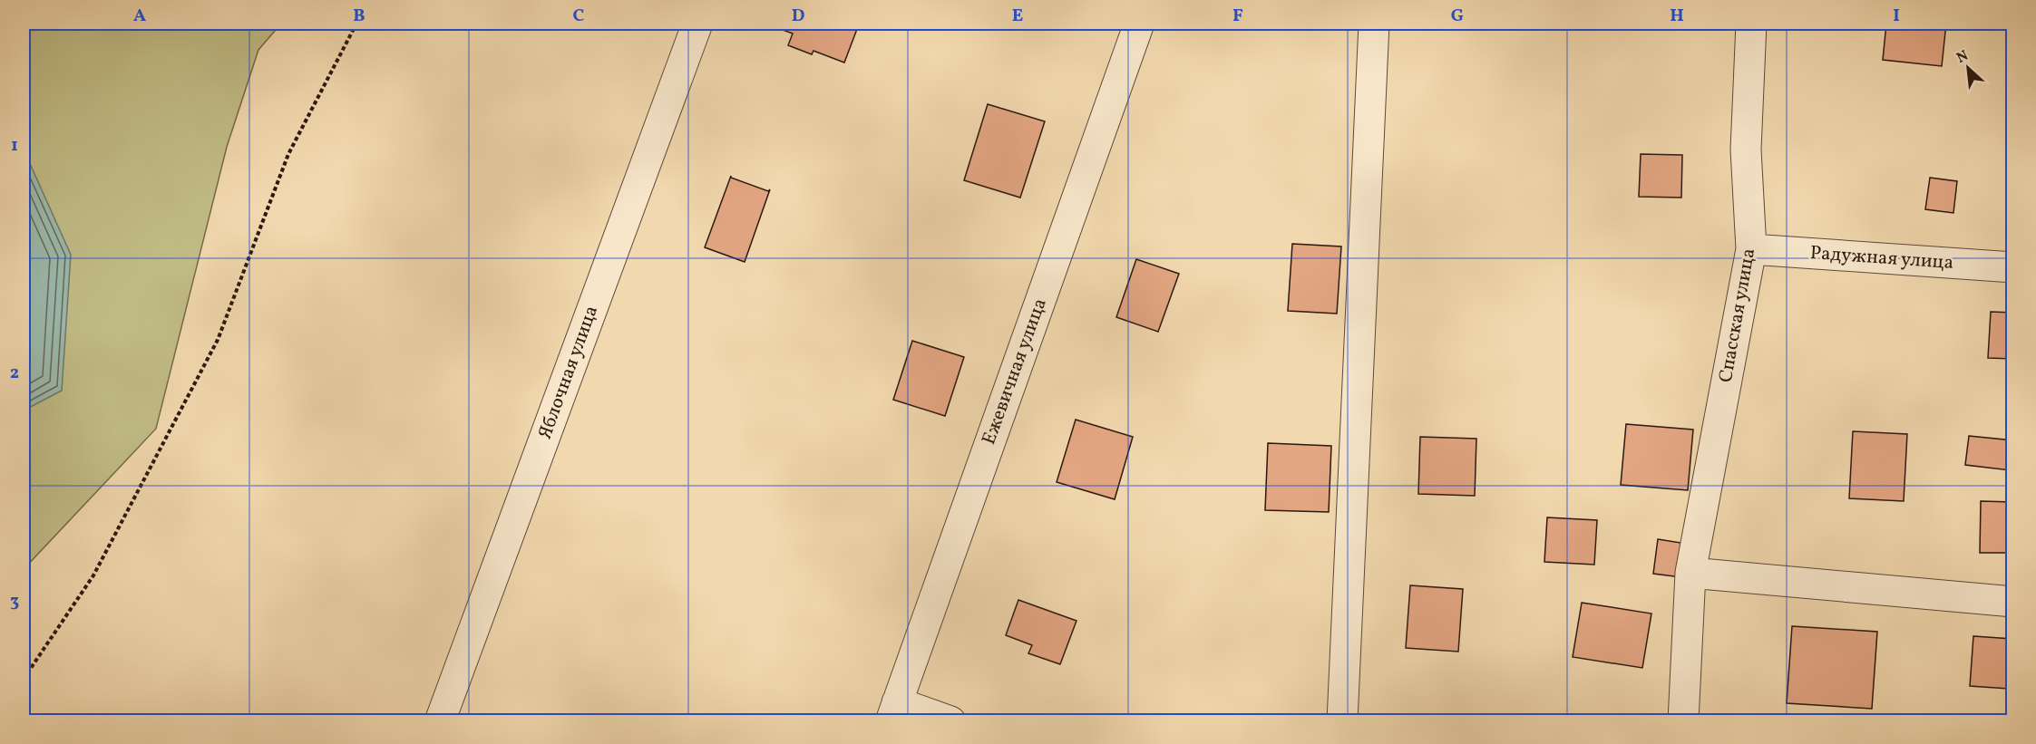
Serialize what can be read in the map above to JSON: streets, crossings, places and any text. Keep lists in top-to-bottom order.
{
  "streets": {
    "street": [
      "Радужная улица",
      "Спасская улица",
      "Ежевичная улица",
      "Яблочная улица"
    ]
  },
  "crossings": [
    ["Радужная улица", "Спасская улица"]
  ],
  "north": "top left",
  "grid": {
    "columns": [
      "A",
      "B",
      "C",
      "D",
      "E",
      "F",
      "G",
      "H",
      "I"
    ],
    "rows": ["1", "2", "3"]
  }
}
